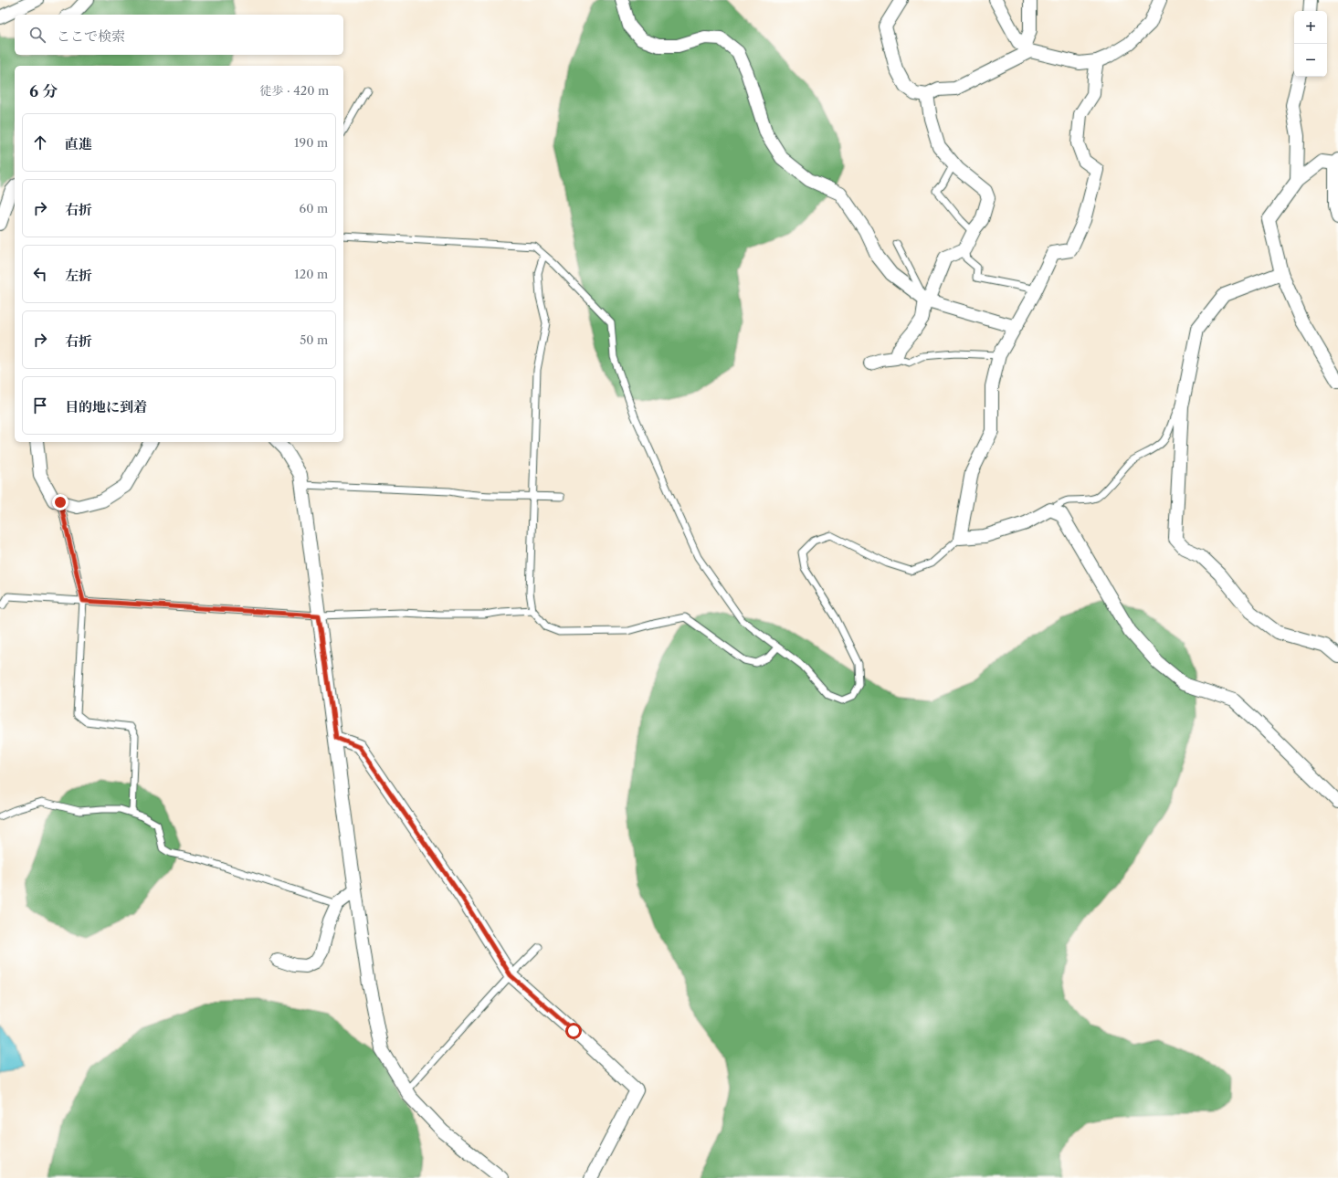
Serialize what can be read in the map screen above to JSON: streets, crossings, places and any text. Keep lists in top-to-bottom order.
{
  "page": {
    "map_buttons": ["+", "−"],
    "search": "ここで検索",
    "heading": ["6 分", "徒歩 · 420 m"],
    "list": [
      ["直進", "190 m"],
      ["右折", "60 m"],
      ["左折", "120 m"],
      ["右折", "50 m"],
      "目的地に到着"
    ]
  }
}
